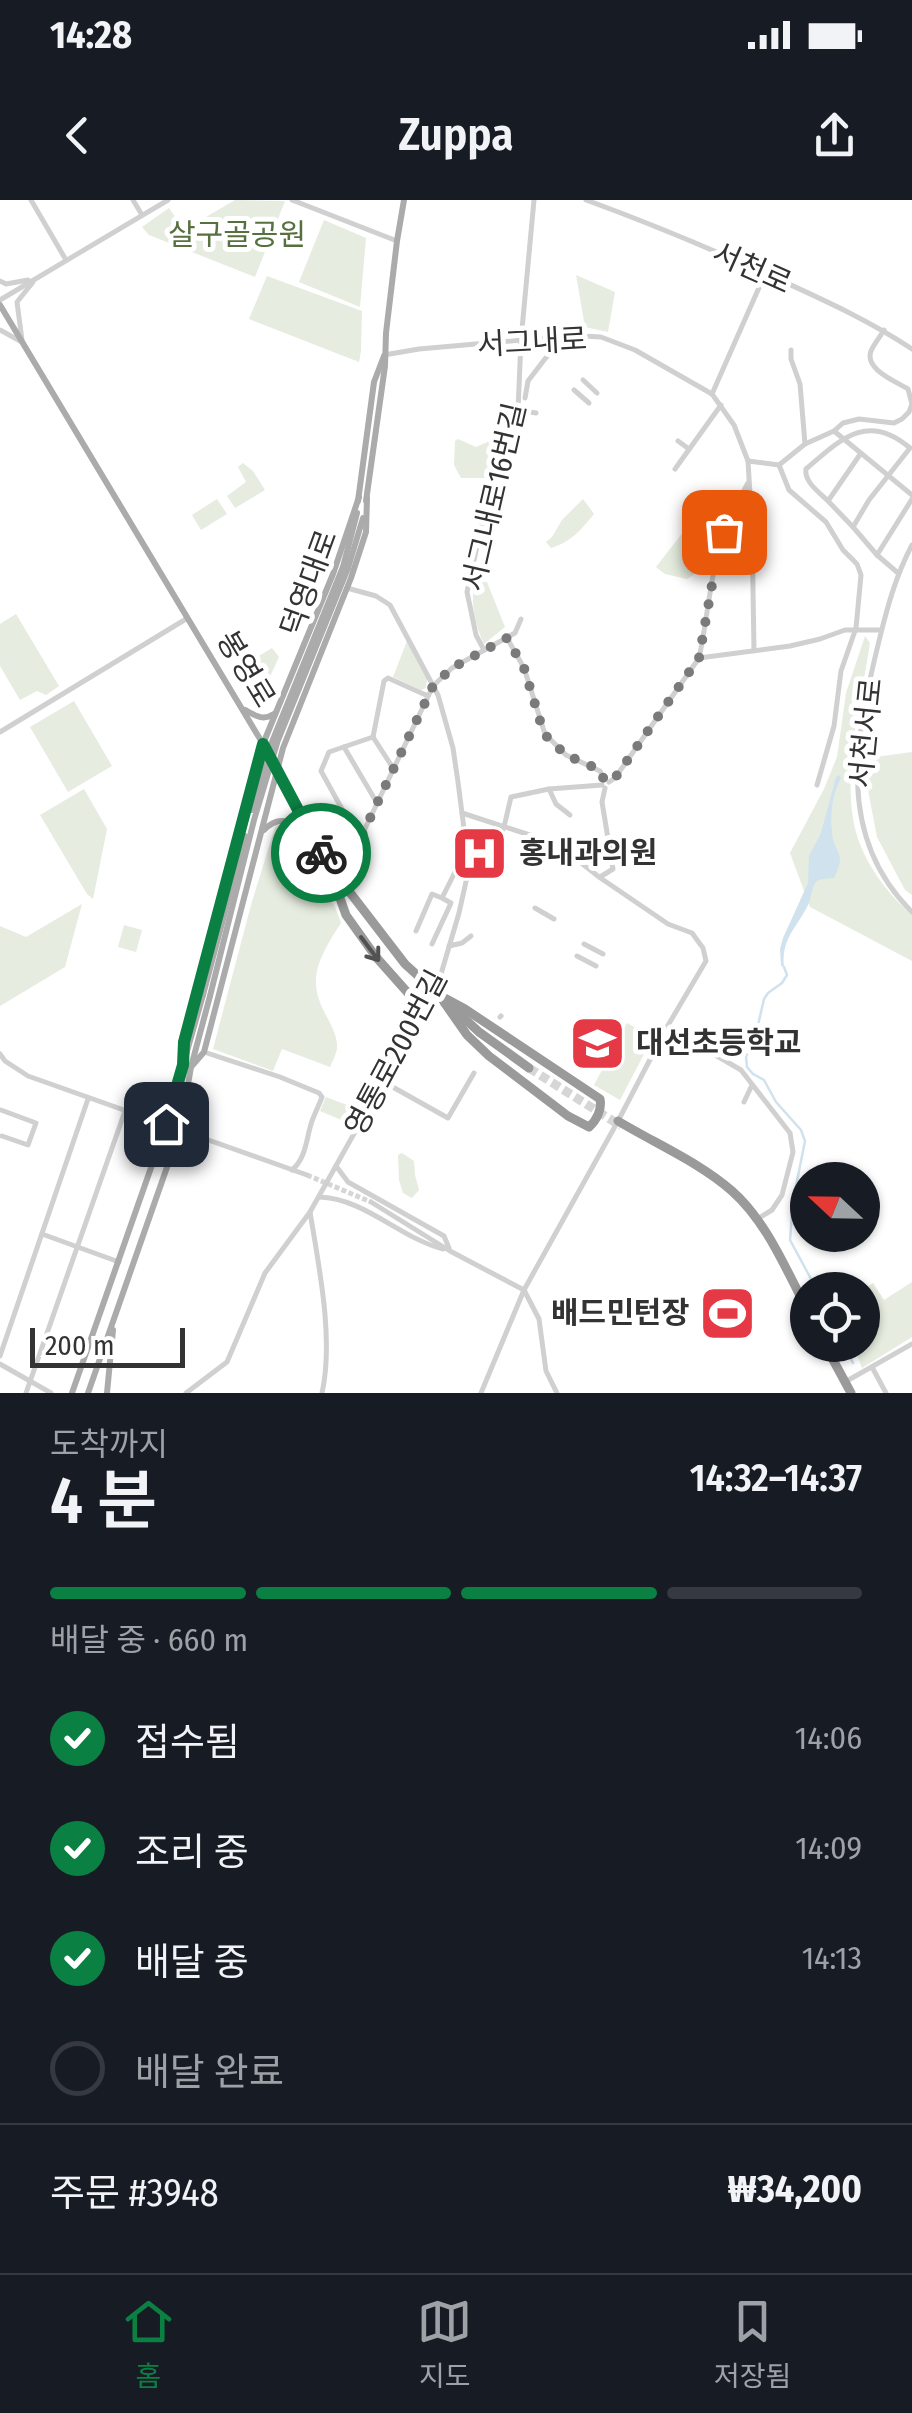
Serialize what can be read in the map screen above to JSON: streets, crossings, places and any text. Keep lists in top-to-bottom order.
{
  "streets": {
    "highway": ["봉영로"],
    "main road": ["덕영대로"],
    "street": [
      "서천로",
      "서그내로",
      "서그내로16번길",
      "서천서로",
      "영통로200번길"
    ]
  },
  "crossings": [
    ["서그내로", "서그내로16번길"],
    ["서그내로", "덕영대로"]
  ],
  "parks": ["살구골공원"],
  "places": {
    "hospital": ["홍내과의원"],
    "school or university": ["대선초등학교"],
    "sports": ["배드민턴장"]
  },
  "scale_bar": "200 m",
  "north": "left",
  "page": {
    "status": "14:28",
    "header": "Zuppa",
    "scale": "200 m",
    "heading": ["4 분", "도착까지", "14:32–14:37"],
    "panel": ["주문 #3948", "₩34,200"],
    "bar": "배달 중 · 660 m",
    "list": [
      ["접수됨", "14:06"],
      ["조리 중", "14:09"],
      ["배달 중", "14:13"],
      "배달 완료"
    ],
    "tabs": ["홈", "지도", "저장됨"]
  }
}
